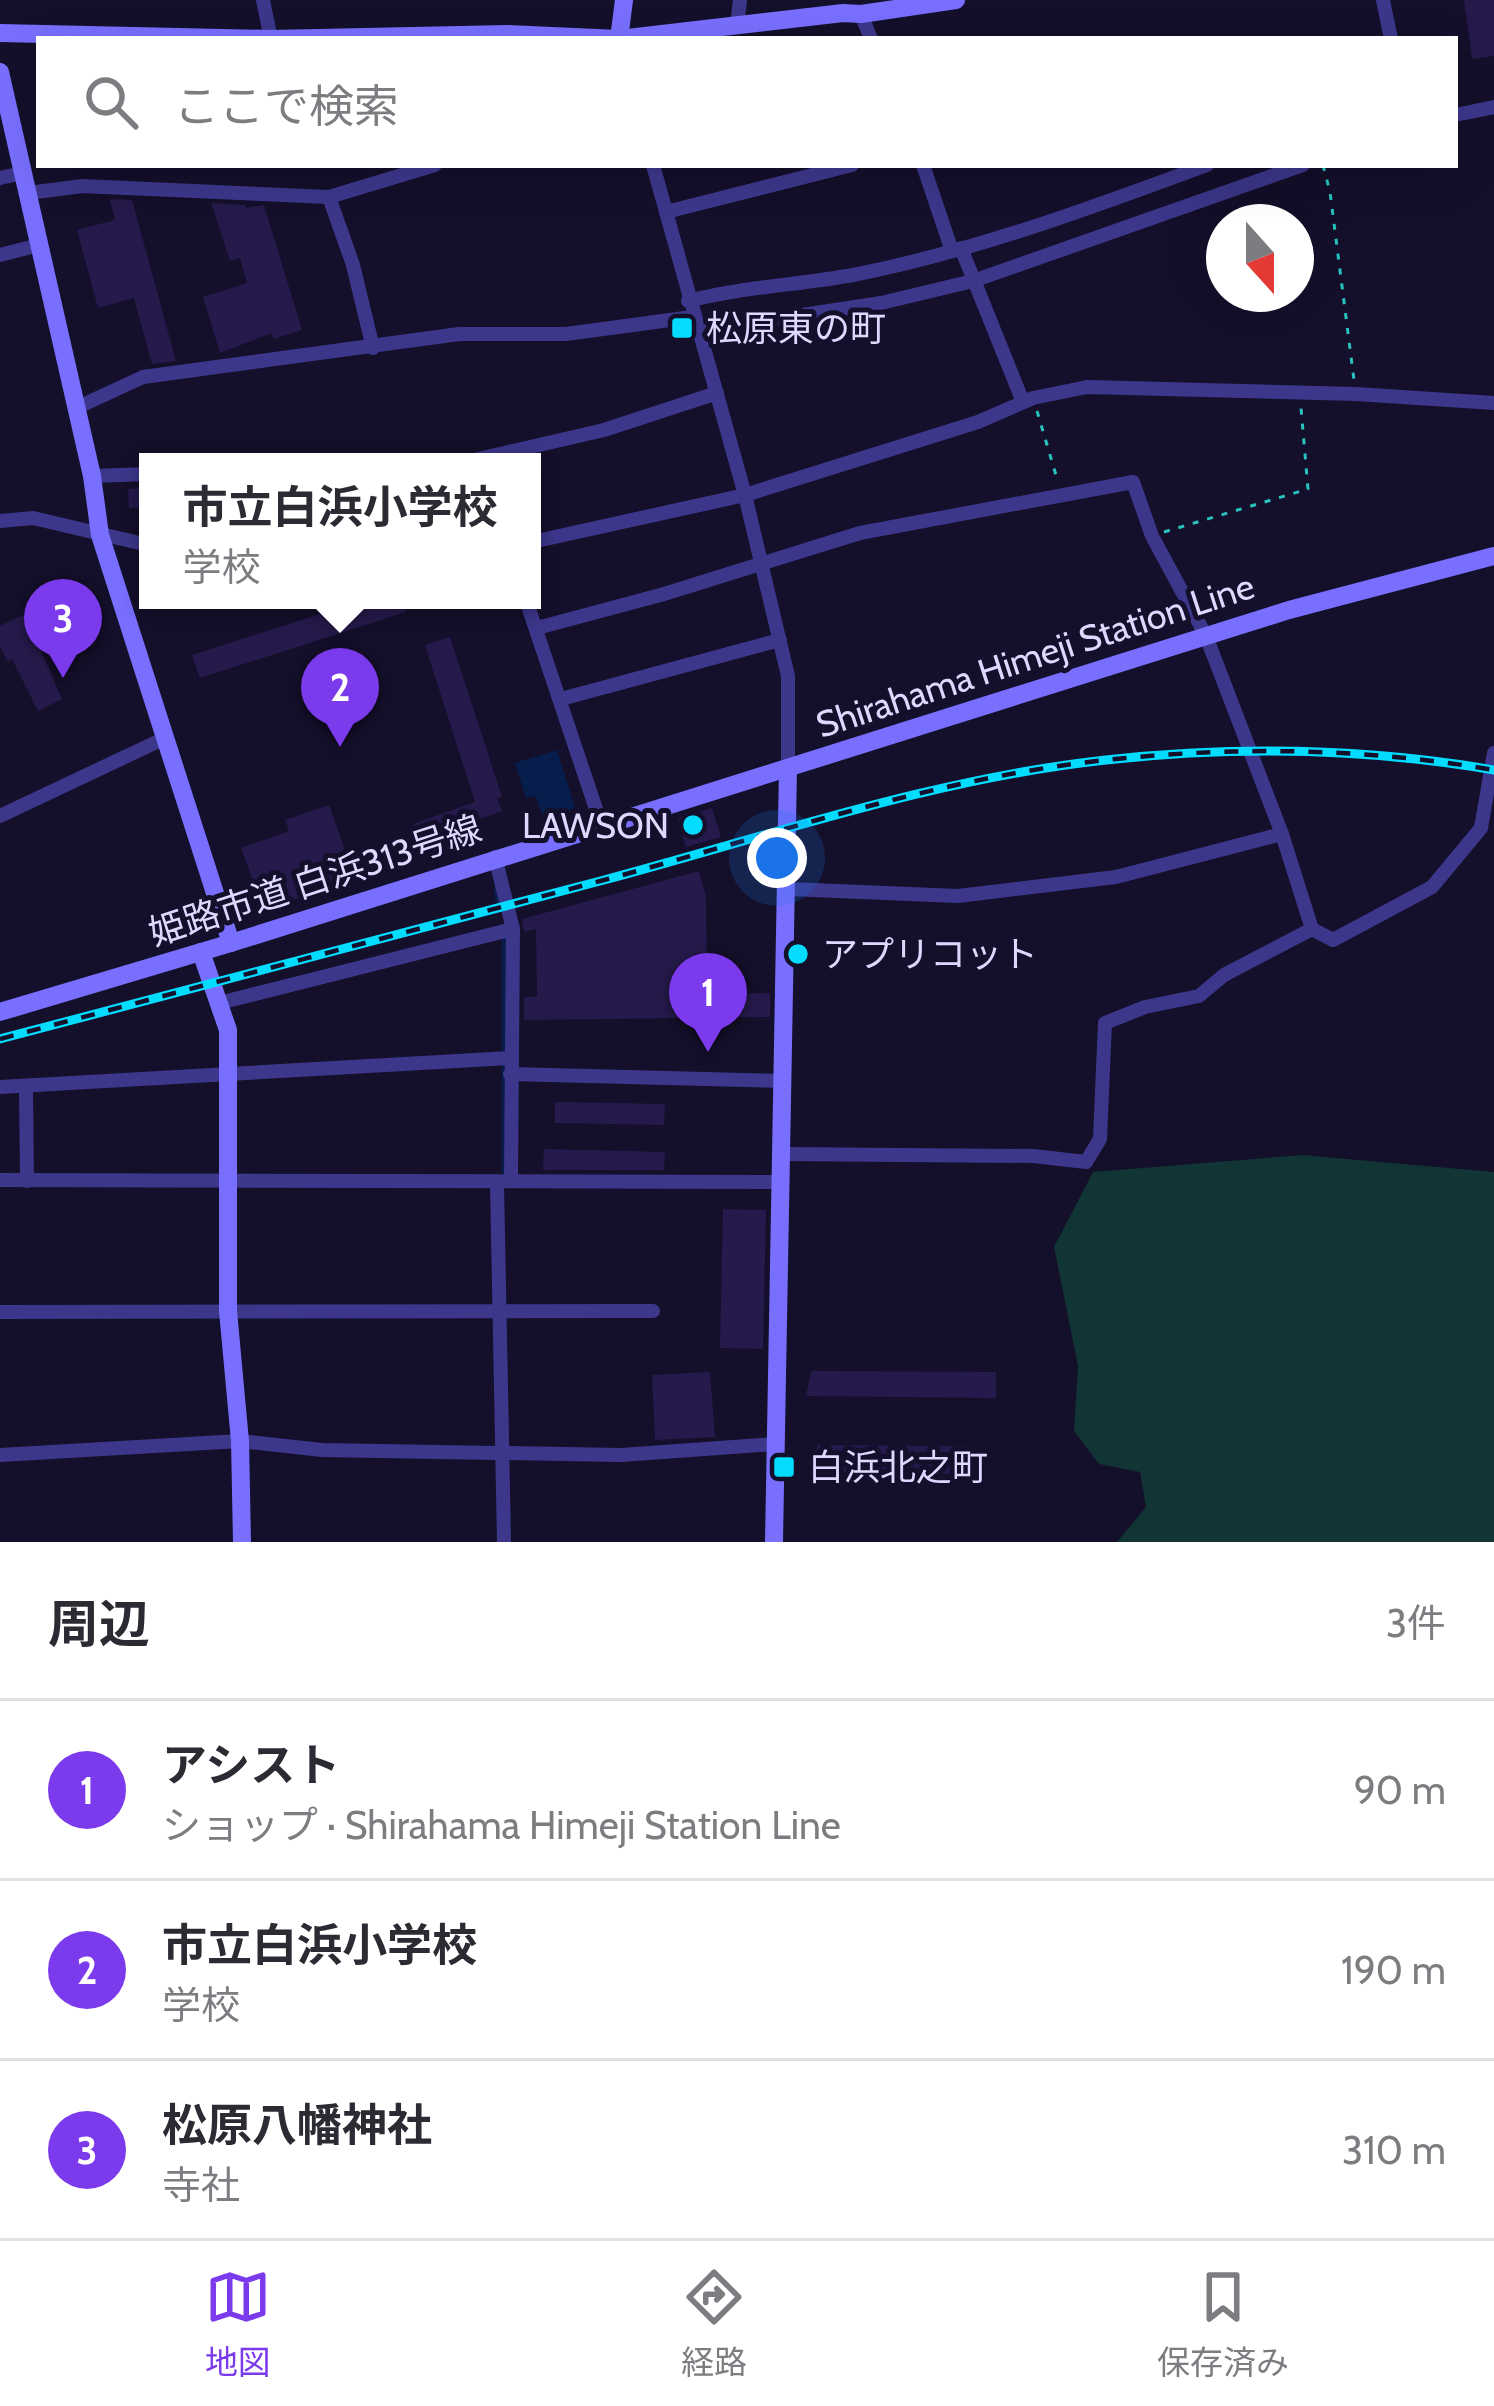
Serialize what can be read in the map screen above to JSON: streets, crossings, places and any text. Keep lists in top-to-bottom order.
{
  "streets": {
    "street": ["Shirahama Himeji Station Line", "姫路市道 白浜313号線"]
  },
  "crossings": [
    ["Shirahama Himeji Station Line", "姫路市道 白浜313号線"]
  ],
  "places": {
    "transit": ["松原東の町", "白浜北之町"],
    "other": ["LAWSON", "アプリコット"]
  },
  "north": "bottom",
  "page": {
    "search": "ここで検索",
    "popup": ["市立白浜小学校", "学校"],
    "pins": ["3", "2", "1"],
    "heading": ["周辺", "3件"],
    "list": [
      {
        "mark": "1",
        "name": "アシスト",
        "note": "ショップ · Shirahama Himeji Station Line",
        "value": "90 m"
      },
      {
        "mark": "2",
        "name": "市立白浜小学校",
        "note": "学校",
        "value": "190 m"
      },
      {
        "mark": "3",
        "name": "松原八幡神社",
        "note": "寺社",
        "value": "310 m"
      }
    ],
    "nav": ["地図", "経路", "保存済み"]
  }
}
